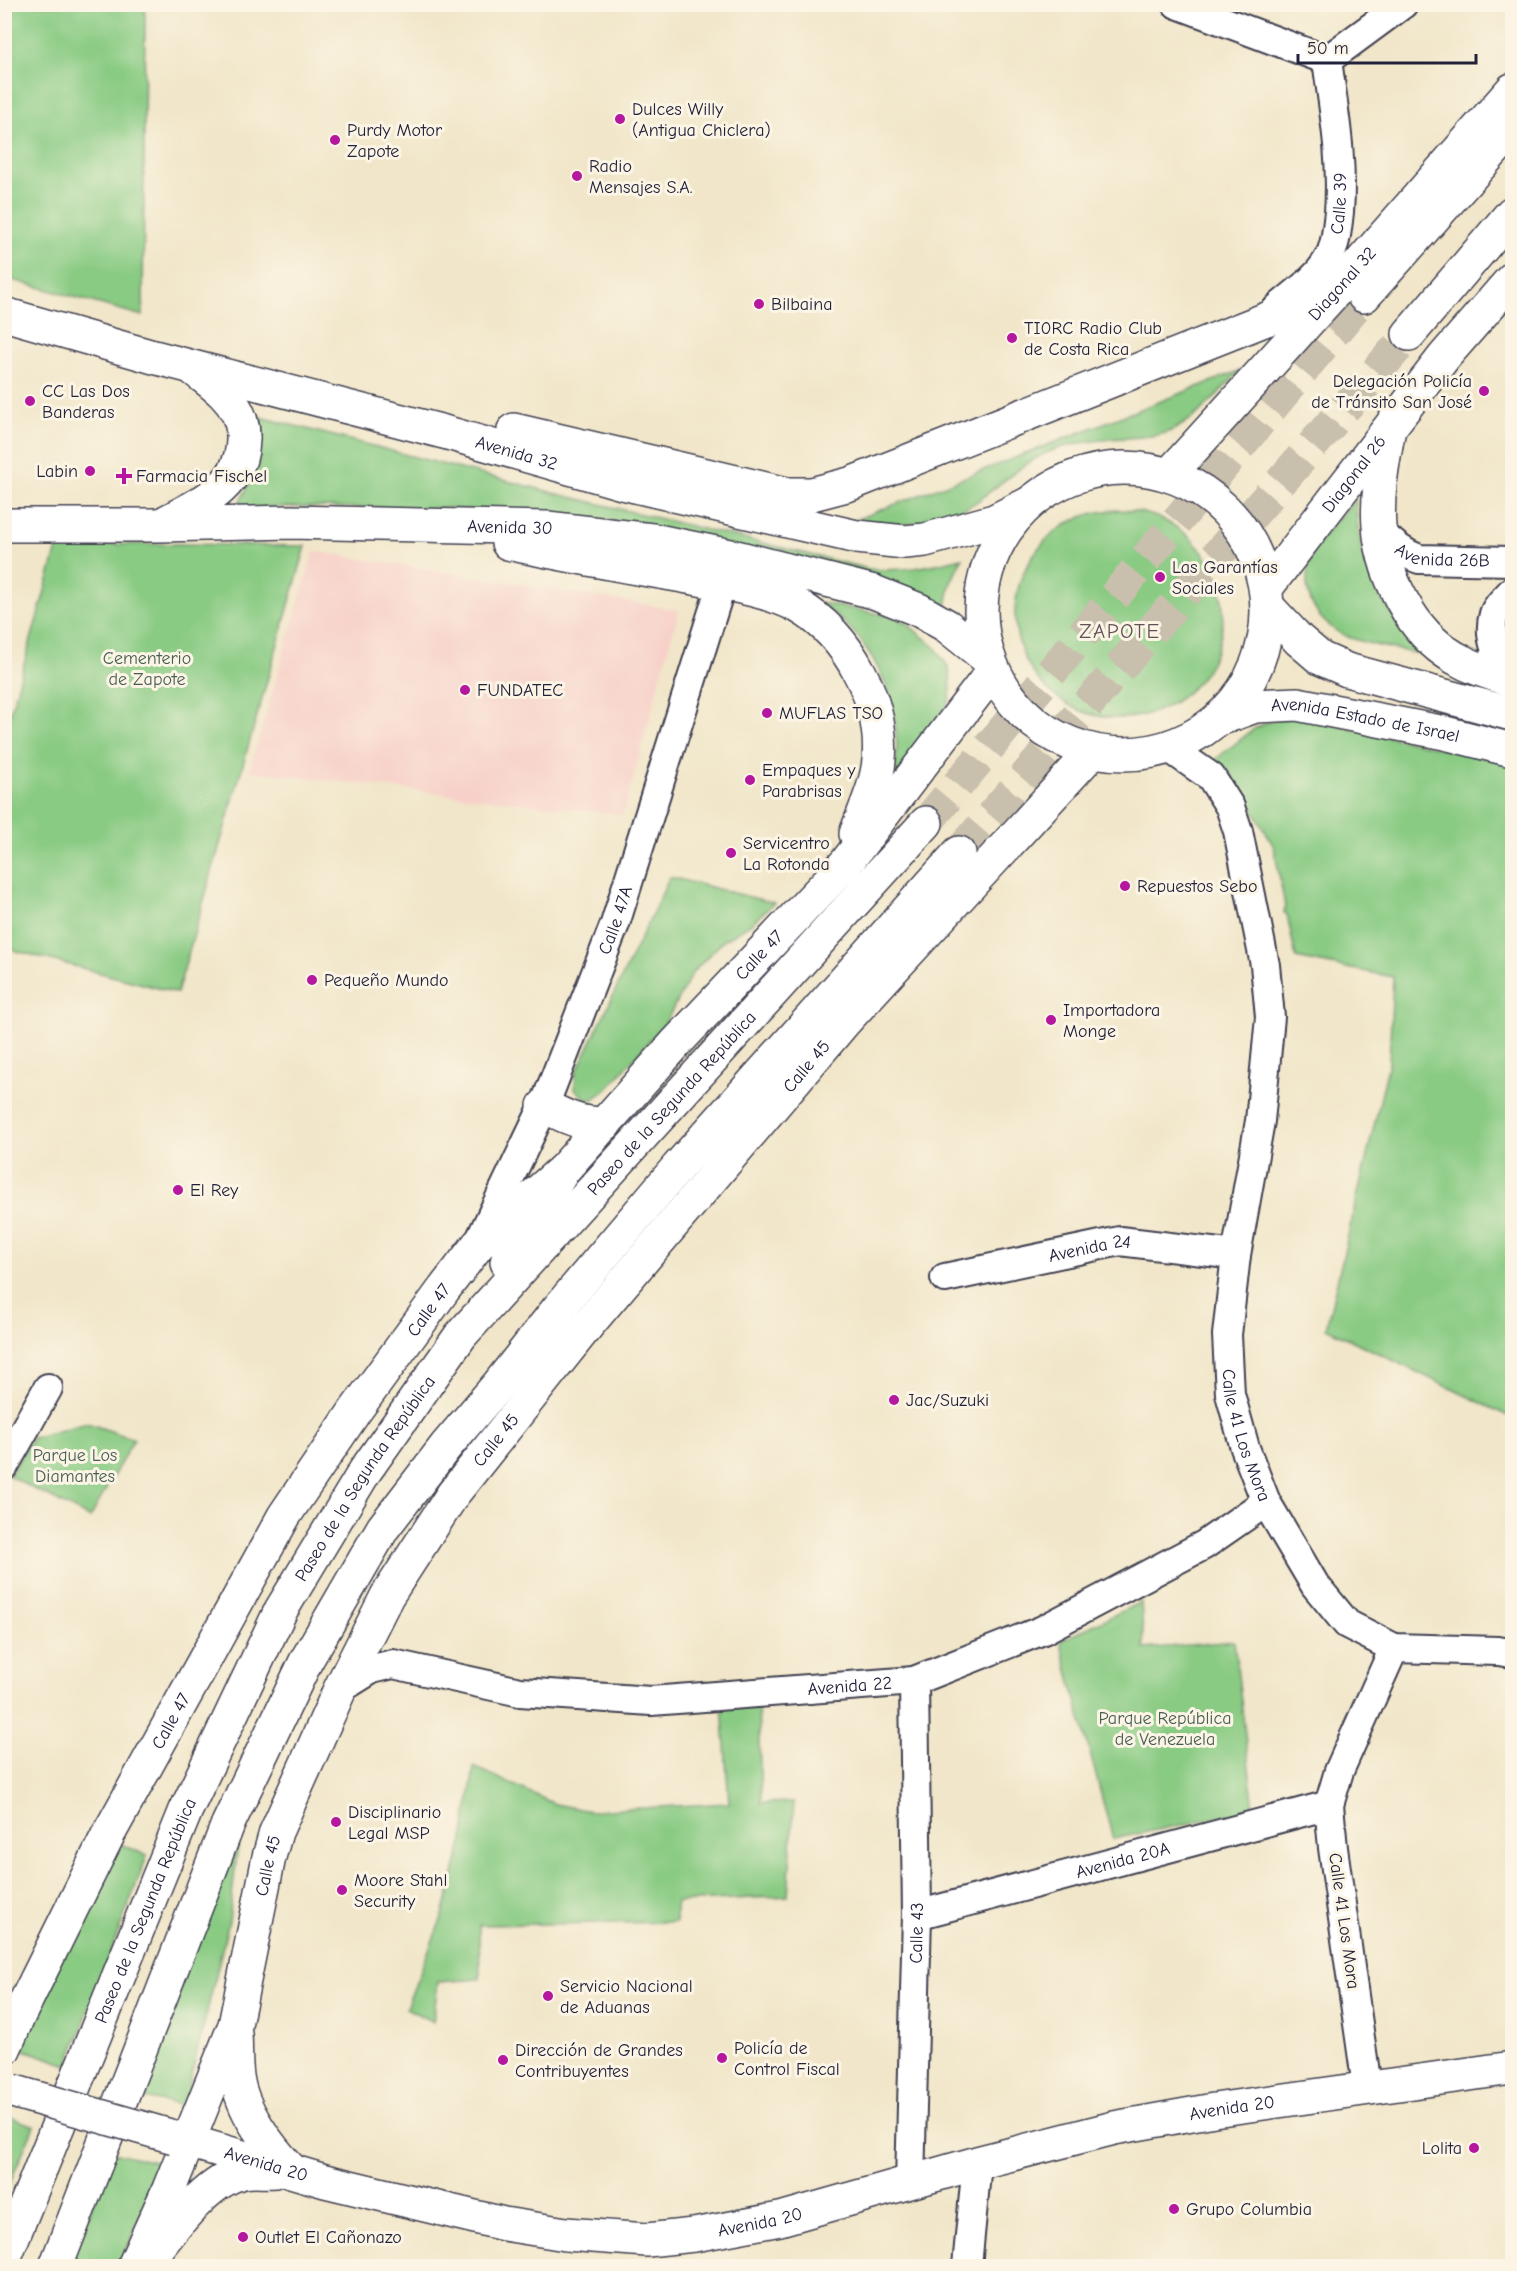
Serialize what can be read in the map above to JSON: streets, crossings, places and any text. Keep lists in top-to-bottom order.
{
  "streets": {
    "main road": [
      "Diagonal 32",
      "Avenida 32",
      "Diagonal 26",
      "Avenida 30",
      "Avenida Estado de Israel",
      "Calle 47",
      "Calle 45",
      "Paseo de la Segunda República",
      "Avenida 20"
    ],
    "street": [
      "Calle 39",
      "Avenida 26B",
      "Calle 47A",
      "Avenida 24",
      "Calle 41 Los Mora",
      "Avenida 22",
      "Avenida 20A",
      "Calle 43"
    ]
  },
  "crossings": [
    ["Diagonal 26", "Avenida Estado de Israel"],
    ["Avenida 30", "Calle 47"],
    ["Calle 47A", "Calle 47"],
    ["Calle 45", "Avenida 20"],
    ["Avenida 24", "Calle 41 Los Mora"],
    ["Calle 41 Los Mora", "Avenida 22"],
    ["Calle 41 Los Mora", "Avenida 20A"],
    ["Calle 41 Los Mora", "Avenida 20"],
    ["Avenida 22", "Calle 43"],
    ["Avenida 20A", "Calle 43"],
    ["Calle 43", "Avenida 20"]
  ],
  "districts": ["ZAPOTE"],
  "parks": ["Cementerio de Zapote", "Parque Los Diamantes", "Parque República de Venezuela"],
  "places": {
    "other": [
      "Dulces Willy (Antigua Chiclera)",
      "Purdy Motor Zapote",
      "Radio Mensajes S.A.",
      "Bilbaina",
      "TI0RC Radio Club de Costa Rica",
      "Delegación Policía de Tránsito San José",
      "CC Las Dos Banderas",
      "Labin",
      "Las Garantías Sociales",
      "FUNDATEC",
      "MUFLAS TSO",
      "Empaques y Parabrisas",
      "Servicentro La Rotonda",
      "Repuestos Sebo",
      "Pequeño Mundo",
      "Importadora Monge",
      "El Rey",
      "Jac/Suzuki",
      "Disciplinario Legal MSP",
      "Moore Stahl Security",
      "Servicio Nacional de Aduanas",
      "Policía de Control Fiscal",
      "Dirección de Grandes Contribuyentes",
      "Lolita",
      "Grupo Columbia",
      "Outlet El Cañonazo"
    ],
    "health": ["Farmacia Fischel"]
  },
  "scale_bar": "50 m"
}
